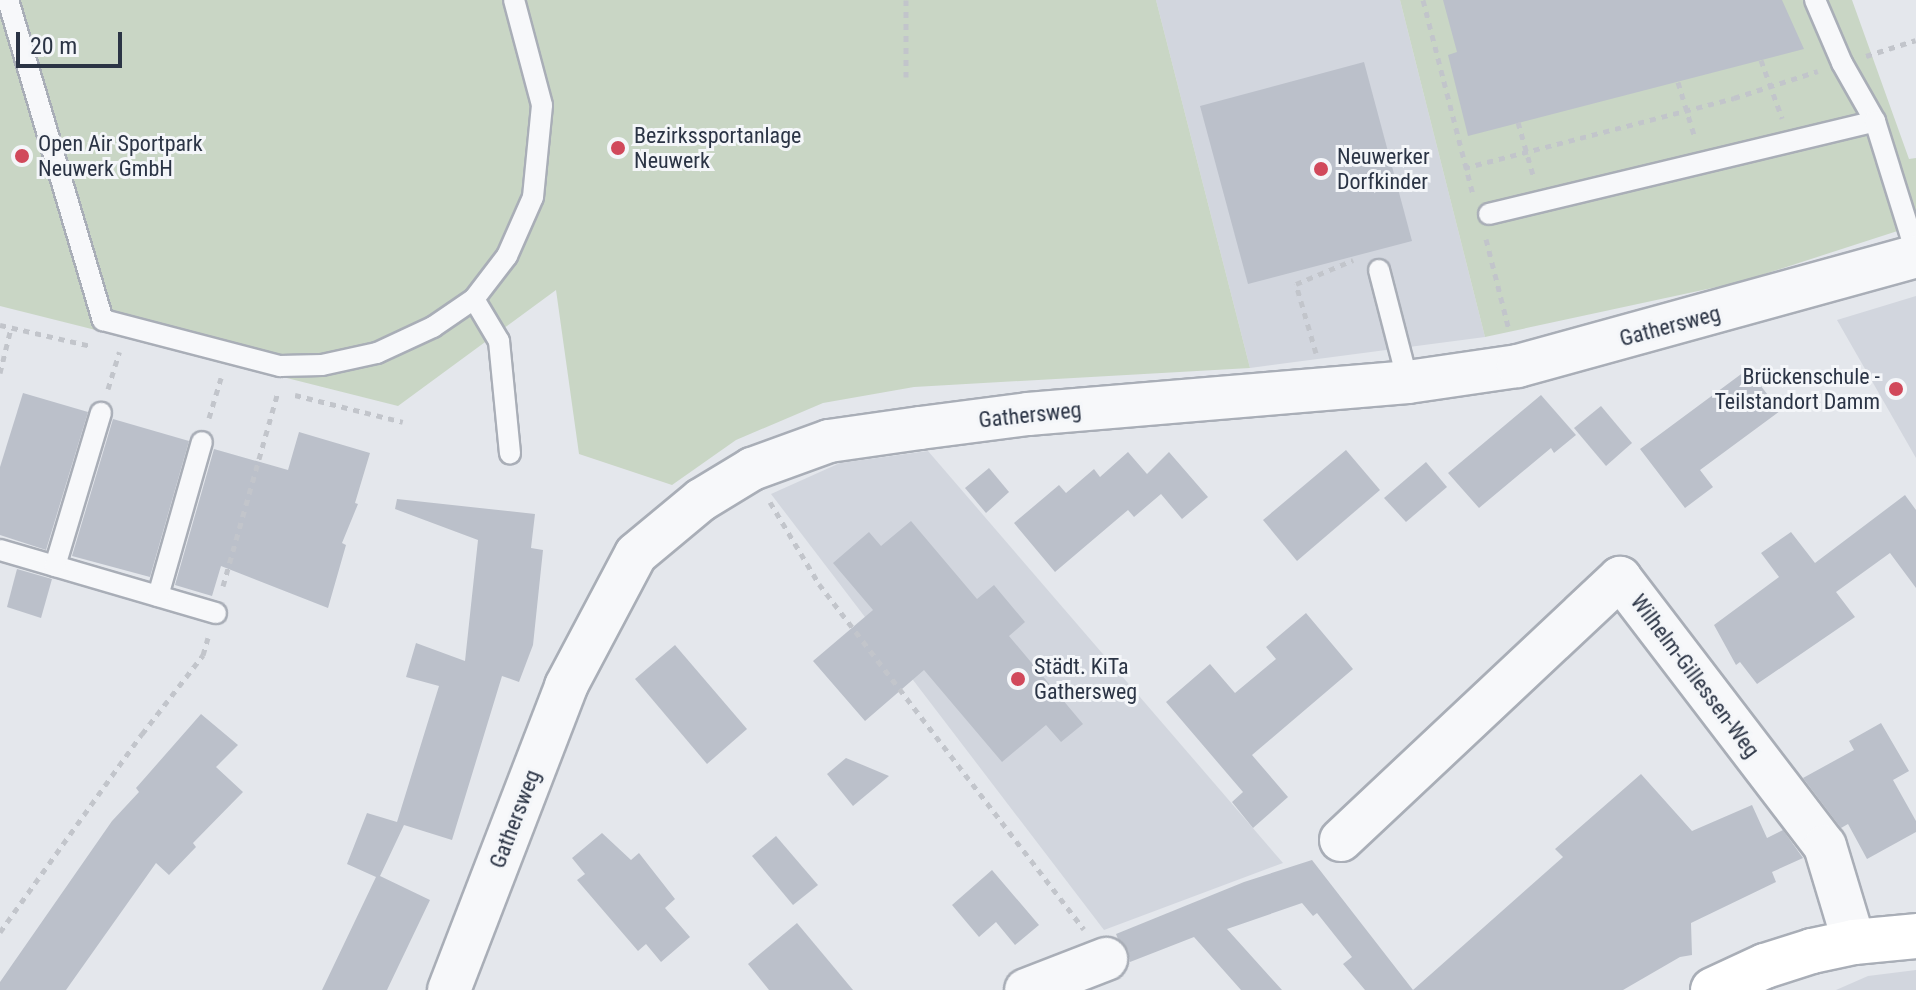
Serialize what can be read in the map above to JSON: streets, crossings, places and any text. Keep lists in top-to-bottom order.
{
  "streets": {
    "street": ["Gathersweg", "Wilhelm-Gillessen-Weg"]
  },
  "places": [
    "Bezirkssportanlage Neuwerk",
    "Open Air Sportpark Neuwerk GmbH",
    "Neuwerker Dorfkinder",
    "Brückenschule - Teilstandort Damm",
    "Städt. KiTa Gathersweg"
  ],
  "scale_bar": "20 m"
}
